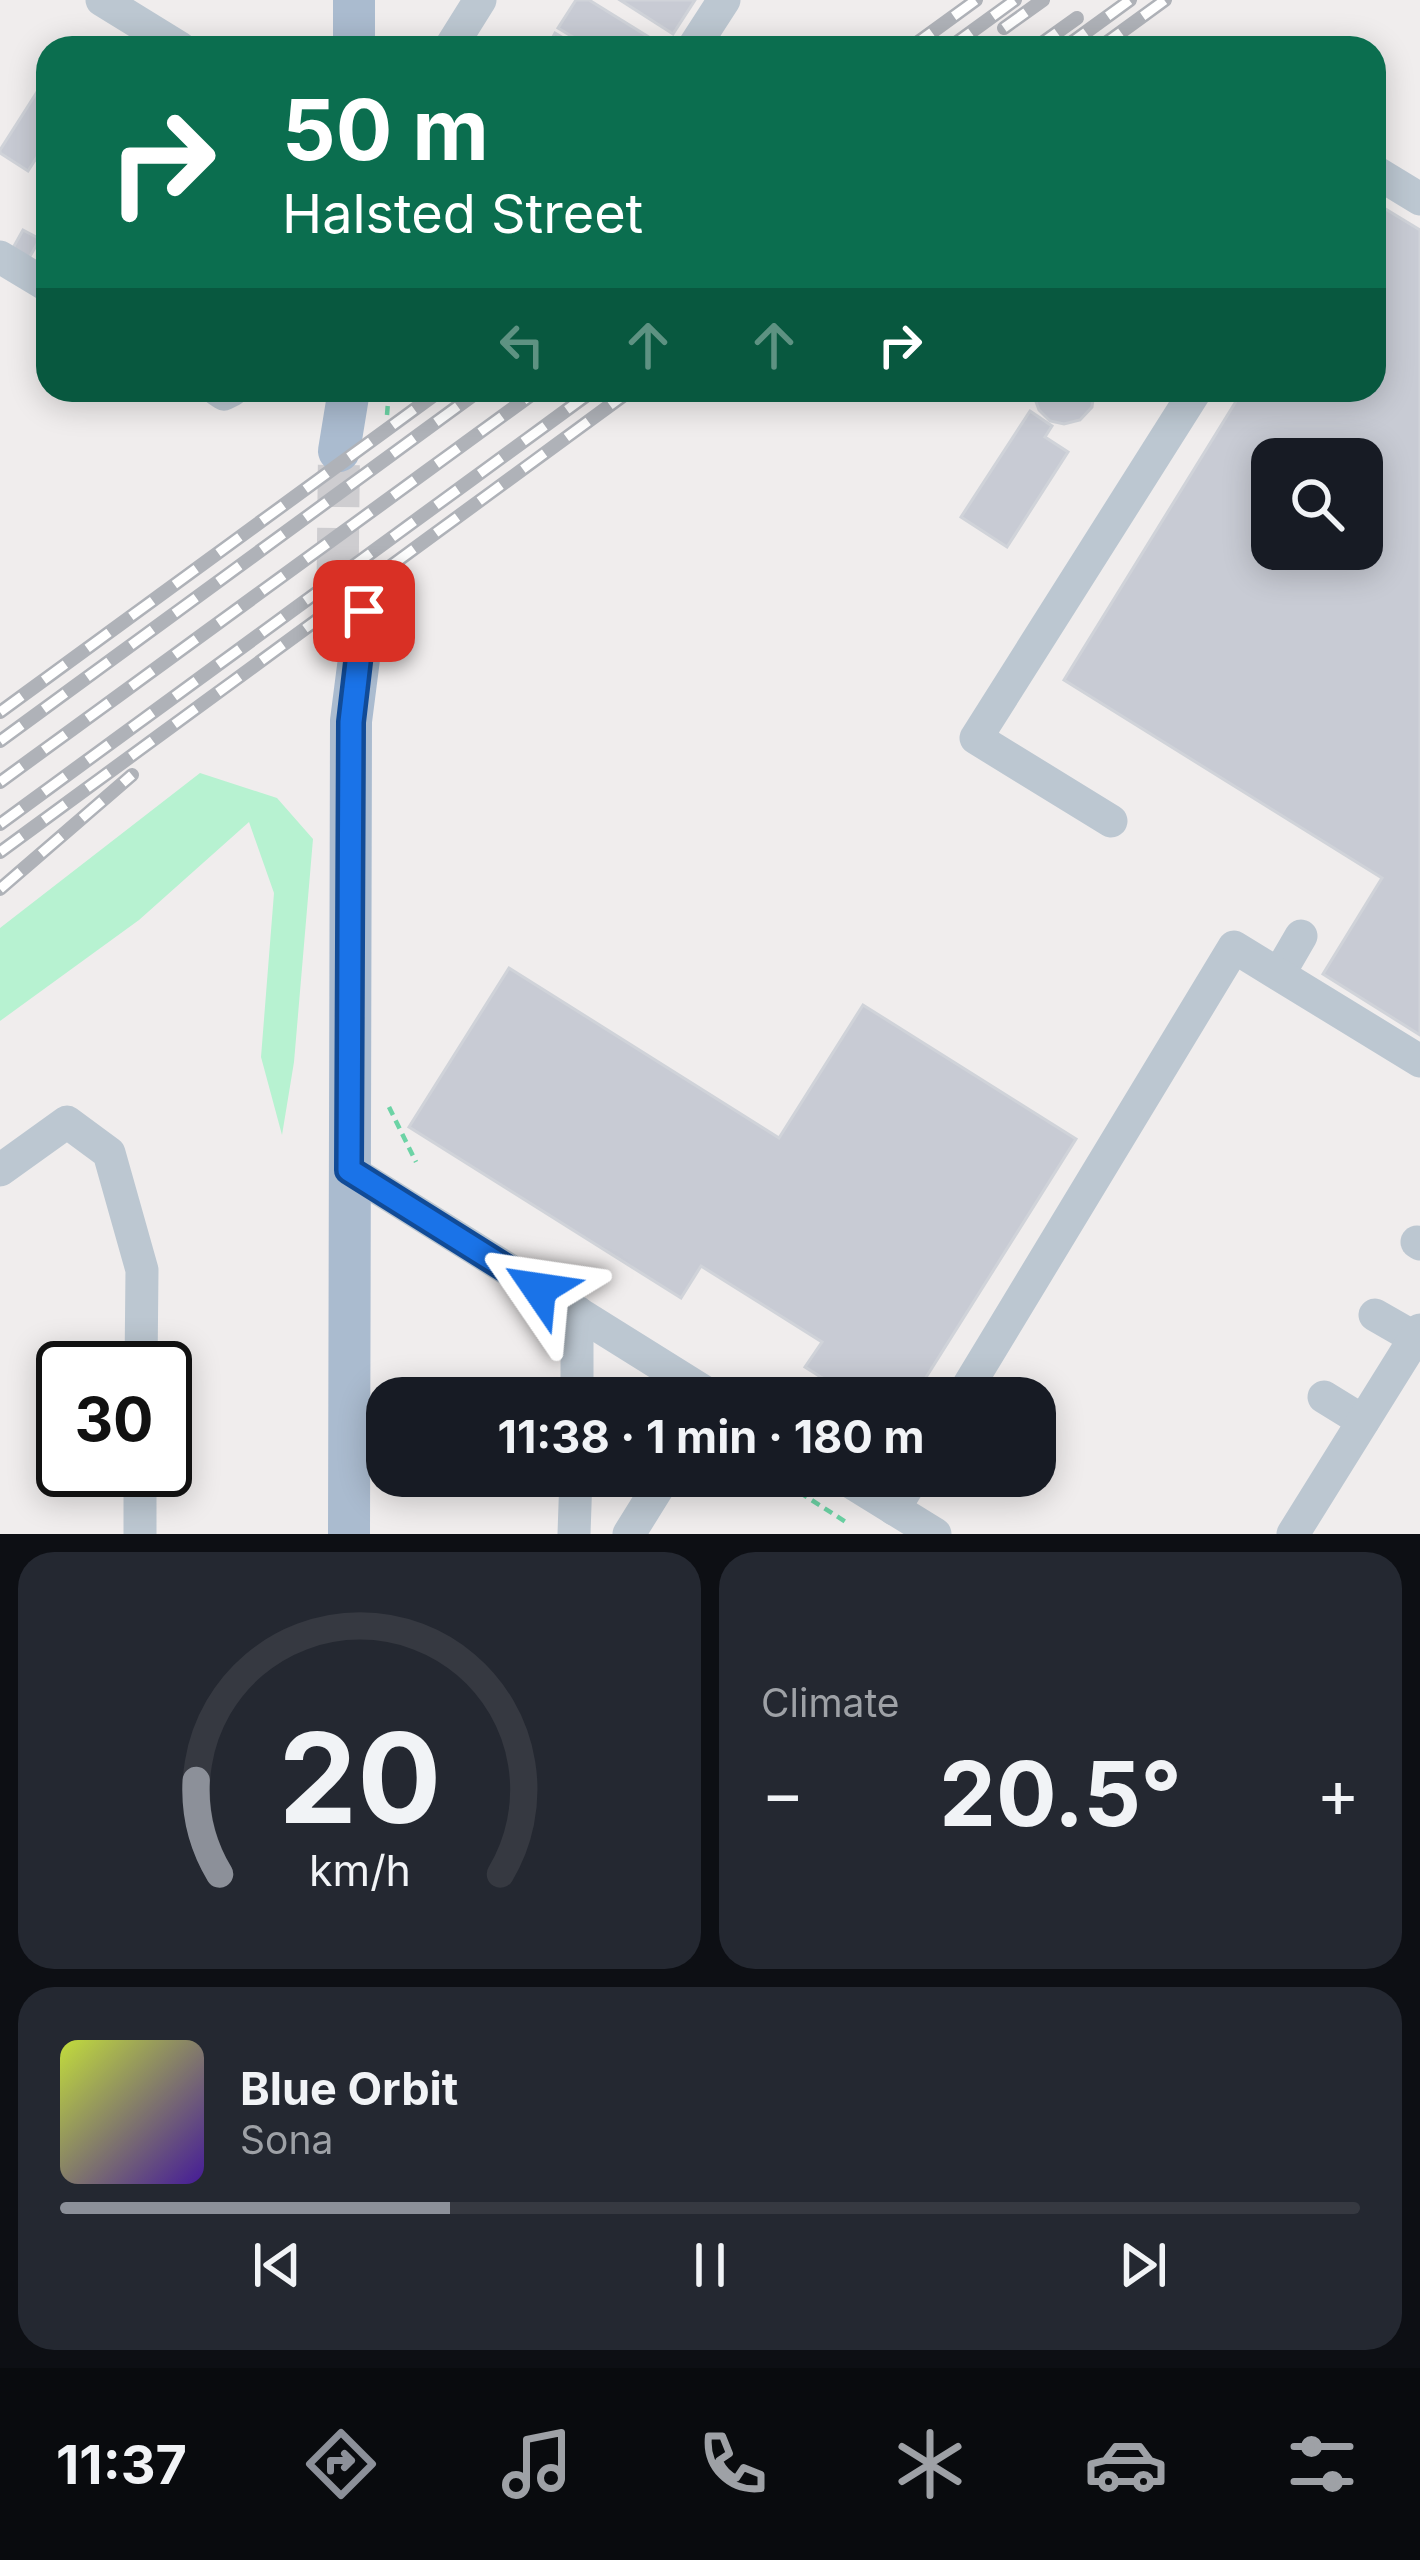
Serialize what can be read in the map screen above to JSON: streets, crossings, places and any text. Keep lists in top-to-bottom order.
{
  "page": {
    "turn": ["50 m", "Halsted Street"],
    "limit": "30",
    "trip": "11:38 · 1 min · 180 m",
    "tile": "Climate",
    "heat": ["−", "20.5°", "+"],
    "song": ["Blue Orbit", "Sona"],
    "tabs": "11:37",
    "gauge": ["20", "km/h"]
  }
}
